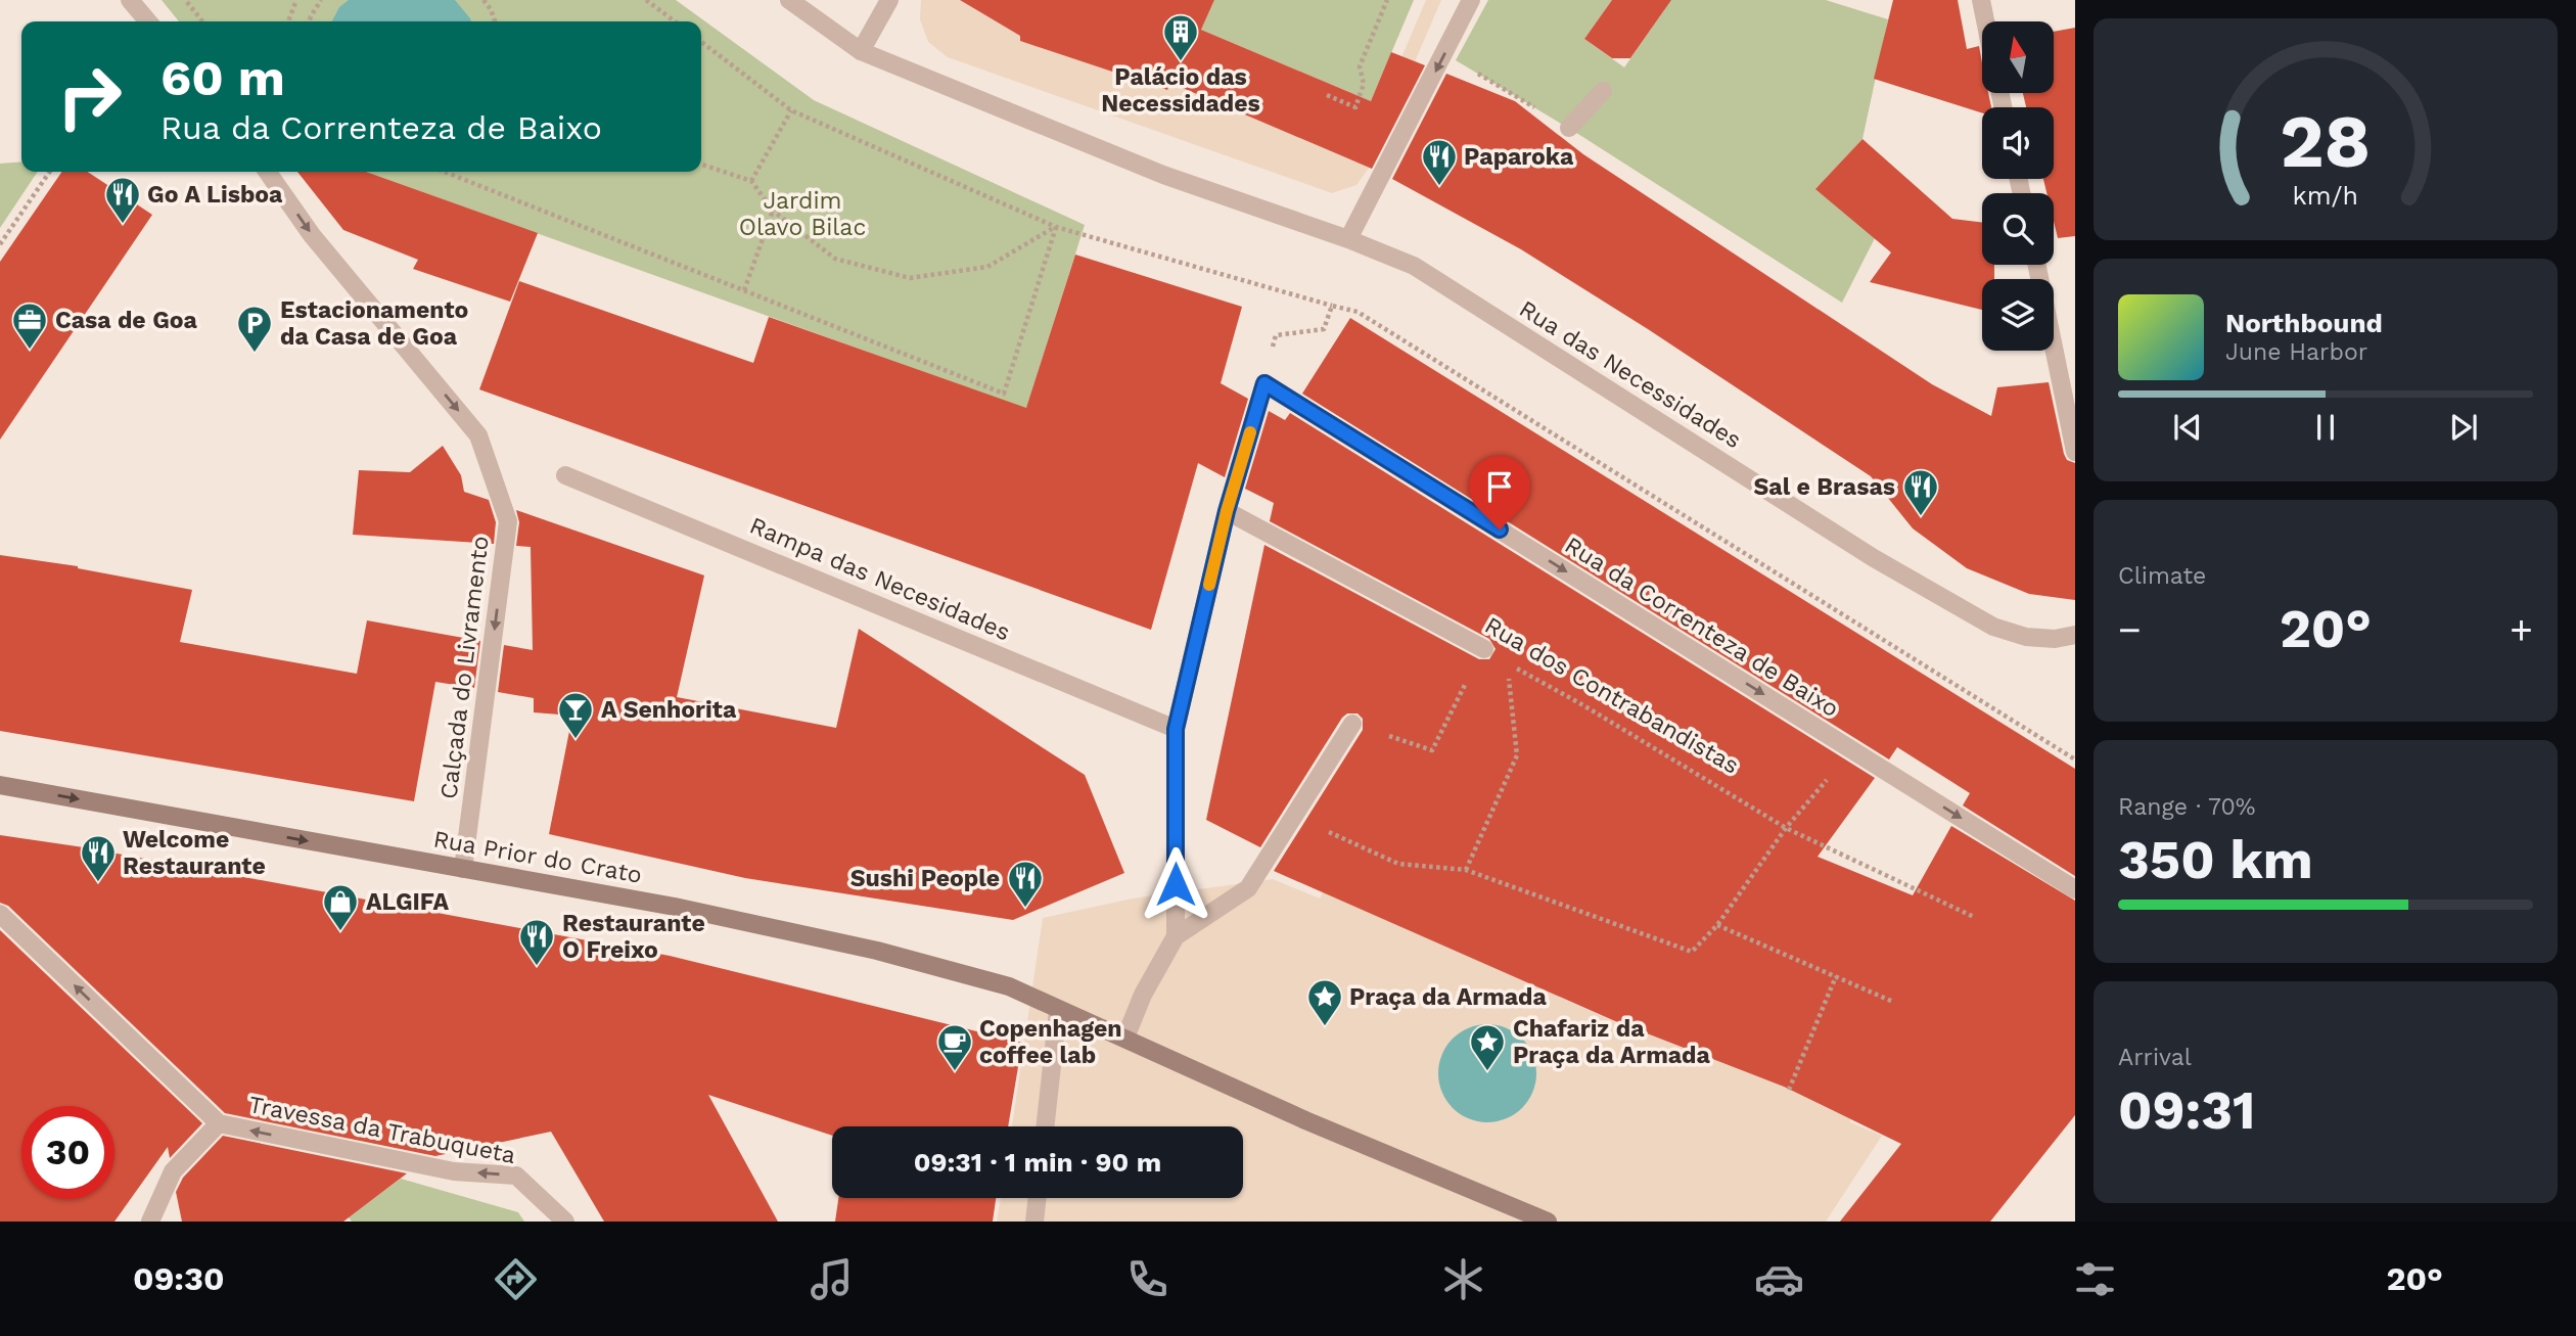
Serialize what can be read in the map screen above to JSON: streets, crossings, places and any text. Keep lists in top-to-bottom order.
{
  "streets": {
    "street": [
      "Rua das Necessidades",
      "Rampa das Necesidades",
      "Rua da Correnteza de Baixo",
      "Calçada do Livramento",
      "Rua dos Contrabandistas",
      "Rua Prior do Crato",
      "Travessa da Trabuqueta"
    ]
  },
  "crossings": [
    ["Rua da Correnteza de Baixo", "Rua dos Contrabandistas"],
    ["Calçada do Livramento", "Rua Prior do Crato"]
  ],
  "one_way": [
    "Rua da Correnteza de Baixo",
    "Calçada do Livramento",
    "Rua Prior do Crato",
    "Travessa da Trabuqueta"
  ],
  "parks": ["Jardim Olavo Bilac"],
  "places": {
    "building": ["Palácio das Necessidades"],
    "restaurant": [
      "Paparoka",
      "Go A Lisboa",
      "Sal e Brasas",
      "Welcome Restaurante",
      "Sushi People",
      "Restaurante O Freixo"
    ],
    "office": ["Casa de Goa"],
    "parking": ["Estacionamento da Casa de Goa"],
    "bar": ["A Senhorita"],
    "shop": ["ALGIFA"],
    "place": ["Praça da Armada", "Chafariz da Praça da Armada"],
    "cafe": ["Copenhagen coffee lab"]
  },
  "north": "top",
  "page": {
    "turn": ["60 m", "Rua da Correnteza de Baixo"],
    "song": ["Northbound", "June Harbor"],
    "tile": [
      "Climate",
      ["Range · 70%", "350 km"],
      ["Arrival", "09:31"]
    ],
    "heat": ["−", "20°", "+"],
    "limit": "30",
    "trip": "09:31 · 1 min · 90 m",
    "tabs": ["09:30", "20°"],
    "gauge": ["28", "km/h"]
  }
}
